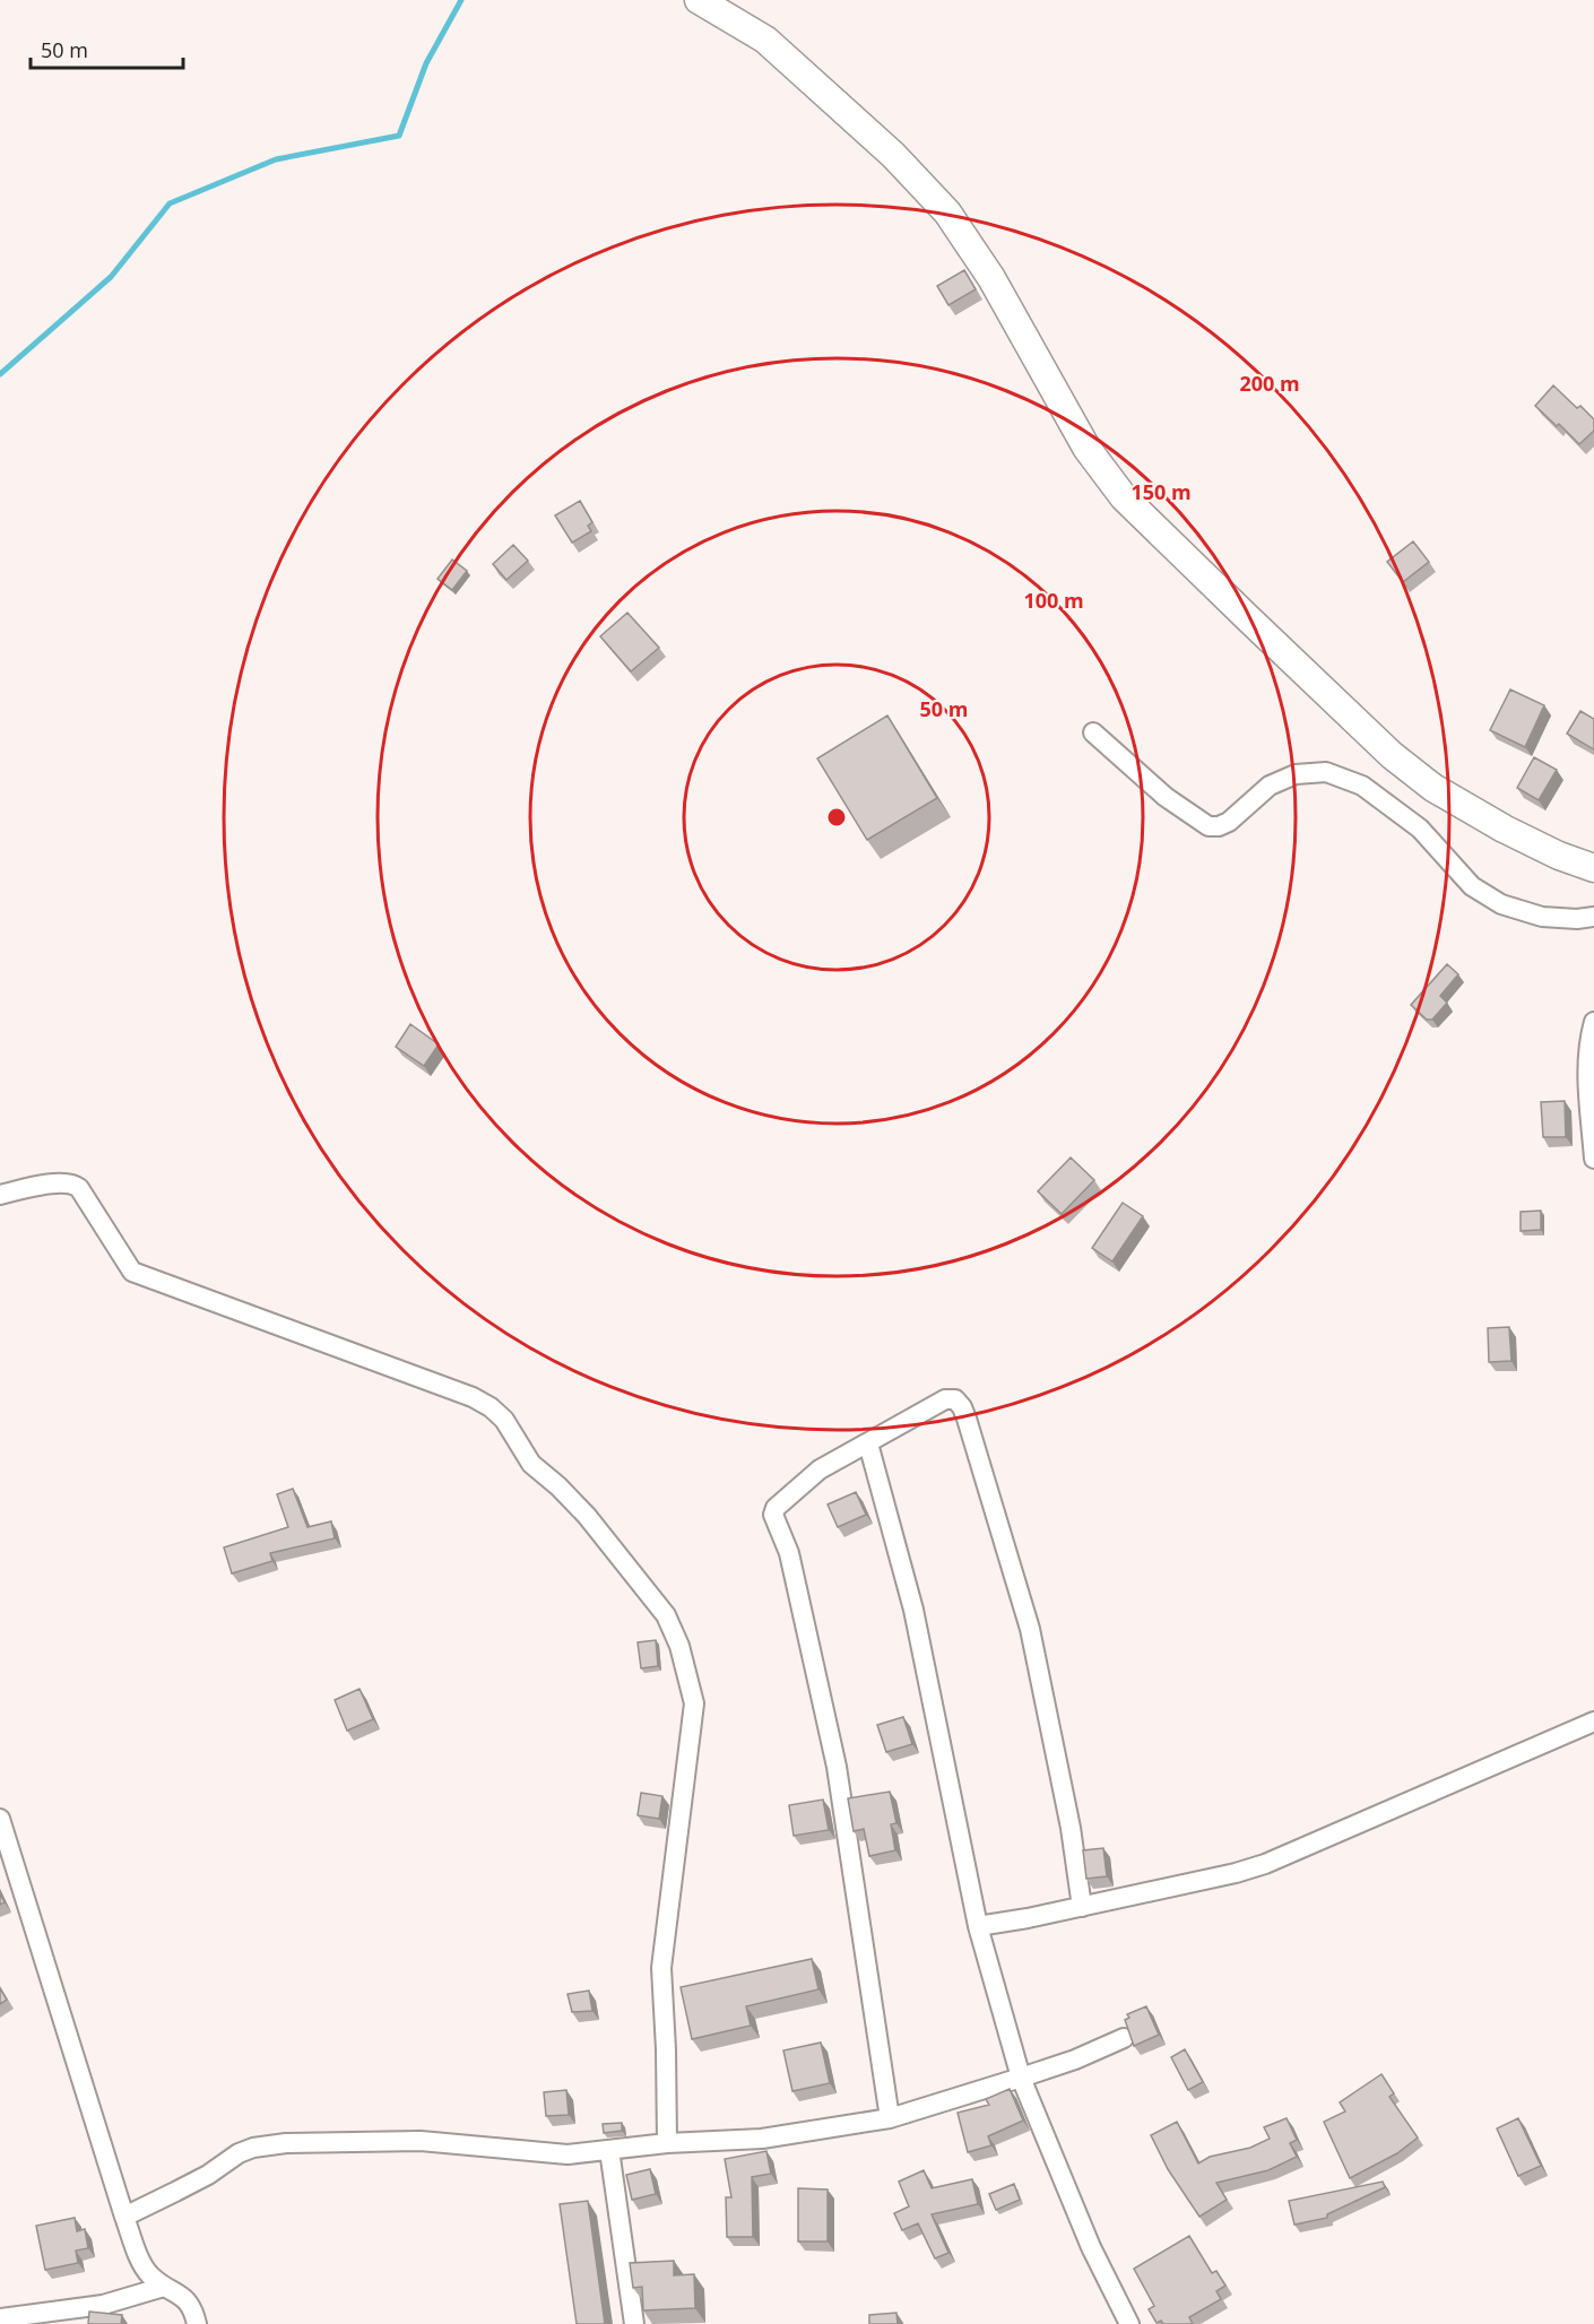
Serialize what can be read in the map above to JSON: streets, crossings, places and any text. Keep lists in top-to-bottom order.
{
  "scale_bar": "50 m",
  "rings": [
    "200 m",
    "150 m",
    "100 m",
    "50 m"
  ]
}
